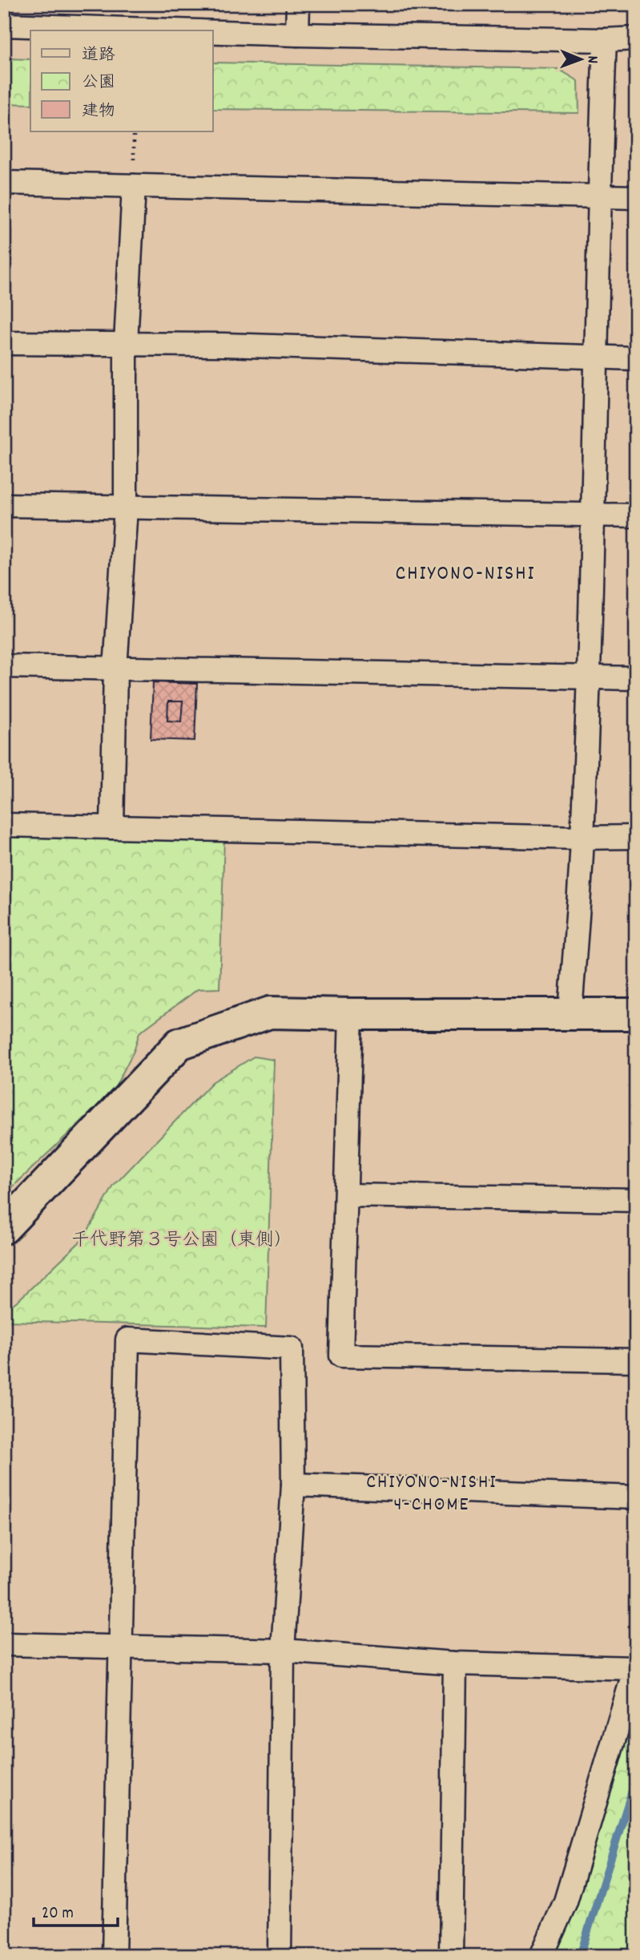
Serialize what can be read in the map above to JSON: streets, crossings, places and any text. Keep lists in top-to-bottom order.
{
  "districts": ["CHIYONO-NISHI", "CHIYONO-NISHI 4-CHOME"],
  "parks": ["千代野第３号公園（東側）"],
  "legend": ["道路", "公園", "建物"],
  "scale_bar": "20 m",
  "north": "right"
}
